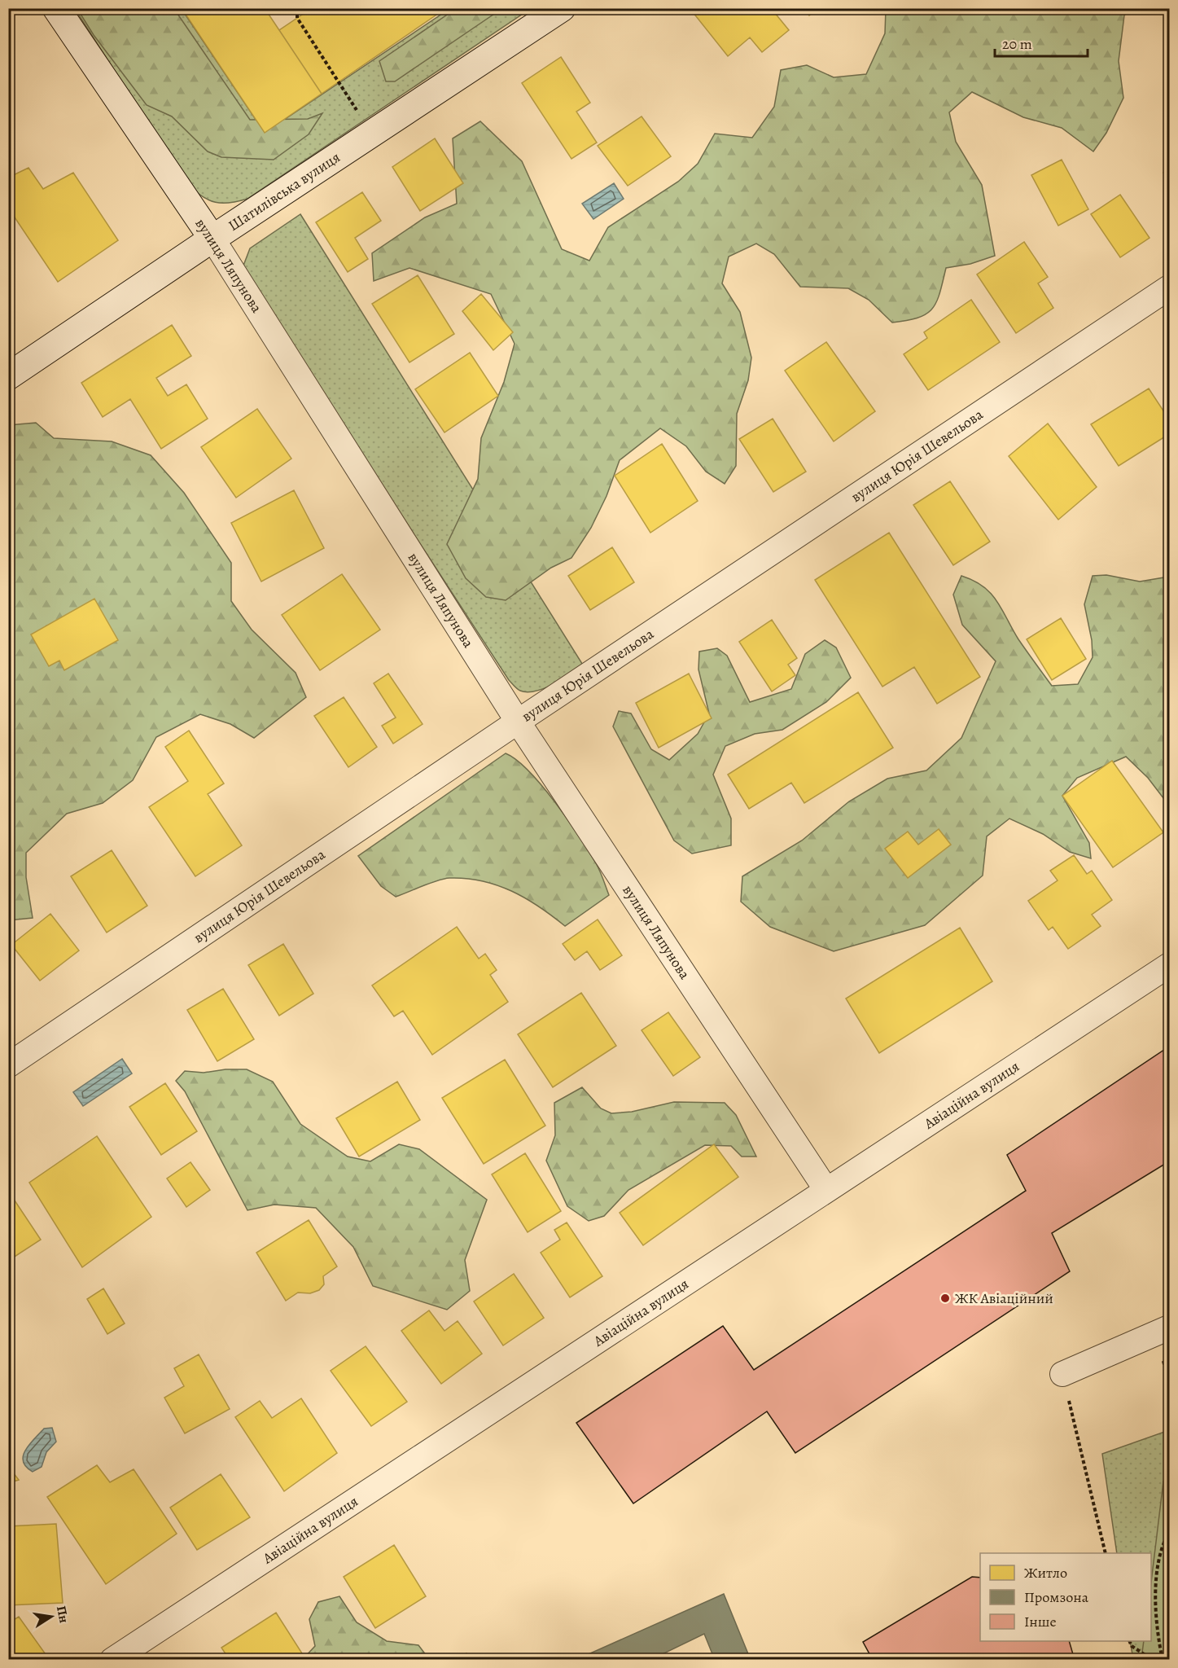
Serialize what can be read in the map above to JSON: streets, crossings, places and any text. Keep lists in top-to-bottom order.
{
  "streets": {
    "street": [
      "Шатилівська вулиця",
      "вулиця Ляпунова",
      "вулиця Юрія Шевельова",
      "Авіаційна вулиця"
    ]
  },
  "crossings": [
    ["Шатилівська вулиця", "вулиця Ляпунова"],
    ["вулиця Ляпунова", "вулиця Юрія Шевельова"],
    ["вулиця Ляпунова", "Авіаційна вулиця"]
  ],
  "places": ["ЖК Авіаційний"],
  "legend": ["Житло", "Промзона", "Інше"],
  "scale_bar": "20 m",
  "north": "right"
}
